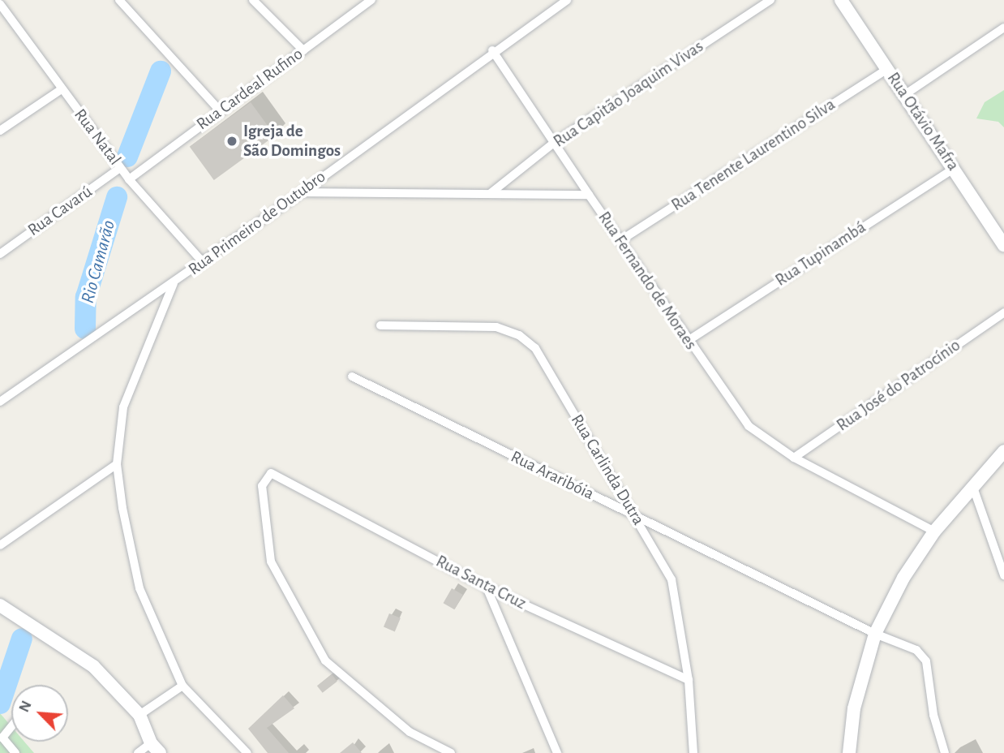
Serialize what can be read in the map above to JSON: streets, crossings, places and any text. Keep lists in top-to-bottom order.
{
  "streets": {
    "main road": ["Rua Otávio Mafra"],
    "street": [
      "Rua Cardeal Rufino",
      "Rua Capitão Joaquim Vivas",
      "Rua Natal",
      "Rua Tenente Laurentino Silva",
      "Rua Cavarú",
      "Rua Primeiro de Outubro",
      "Rua Tupinambá",
      "Rua Fernando de Moraes",
      "Rua José do Patrocínio",
      "Rua Carlinda Dutra",
      "Rua Araribóia",
      "Rua Santa Cruz"
    ]
  },
  "crossings": [
    ["Rua Cardeal Rufino", "Rua Natal"],
    ["Rua Capitão Joaquim Vivas", "Rua Fernando de Moraes"],
    ["Rua Otávio Mafra", "Rua Tenente Laurentino Silva"],
    ["Rua Otávio Mafra", "Rua Tupinambá"],
    ["Rua Natal", "Rua Cavarú"],
    ["Rua Natal", "Rua Primeiro de Outubro"],
    ["Rua Tenente Laurentino Silva", "Rua Fernando de Moraes"],
    ["Rua Primeiro de Outubro", "Rua Fernando de Moraes"],
    ["Rua Tupinambá", "Rua Fernando de Moraes"],
    ["Rua Fernando de Moraes", "Rua José do Patrocínio"],
    ["Rua Carlinda Dutra", "Rua Araribóia"],
    ["Rua Carlinda Dutra", "Rua Santa Cruz"]
  ],
  "water": ["Rio Camarão"],
  "places": ["Igreja de São Domingos"],
  "north": "top left"
}
